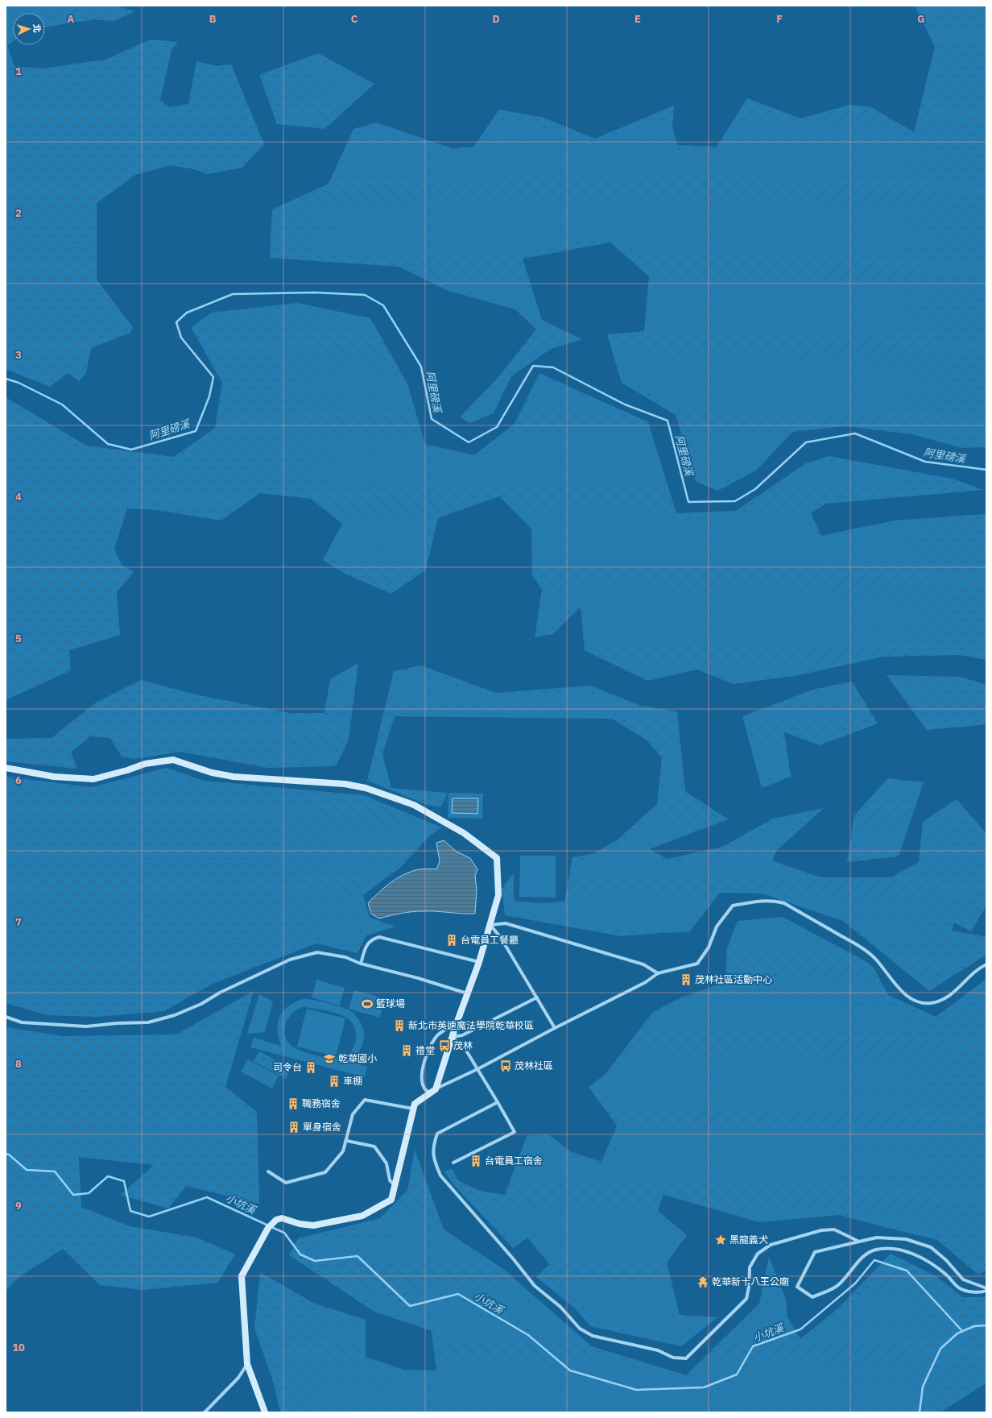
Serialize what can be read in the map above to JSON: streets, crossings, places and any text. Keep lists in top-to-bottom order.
{
  "water": ["阿里磅溪", "小坑溪"],
  "places": {
    "building": [
      "台電員工餐廳",
      "茂林社區活動中心",
      "新北市英速魔法學院乾華校區",
      "禮堂",
      "司令台",
      "車棚",
      "職務宿舍",
      "單身宿舍",
      "台電員工宿舍"
    ],
    "sports": ["籃球場"],
    "bus stop": ["茂林", "茂林社區"],
    "school or university": ["乾華國小"],
    "place": ["黑龍義犬"],
    "temple": ["乾華新十八王公廟"]
  },
  "north": "right",
  "grid": {
    "columns": [
      "A",
      "B",
      "C",
      "D",
      "E",
      "F",
      "G"
    ],
    "rows": [
      "1",
      "2",
      "3",
      "4",
      "5",
      "6",
      "7",
      "8",
      "9",
      "10"
    ]
  }
}
